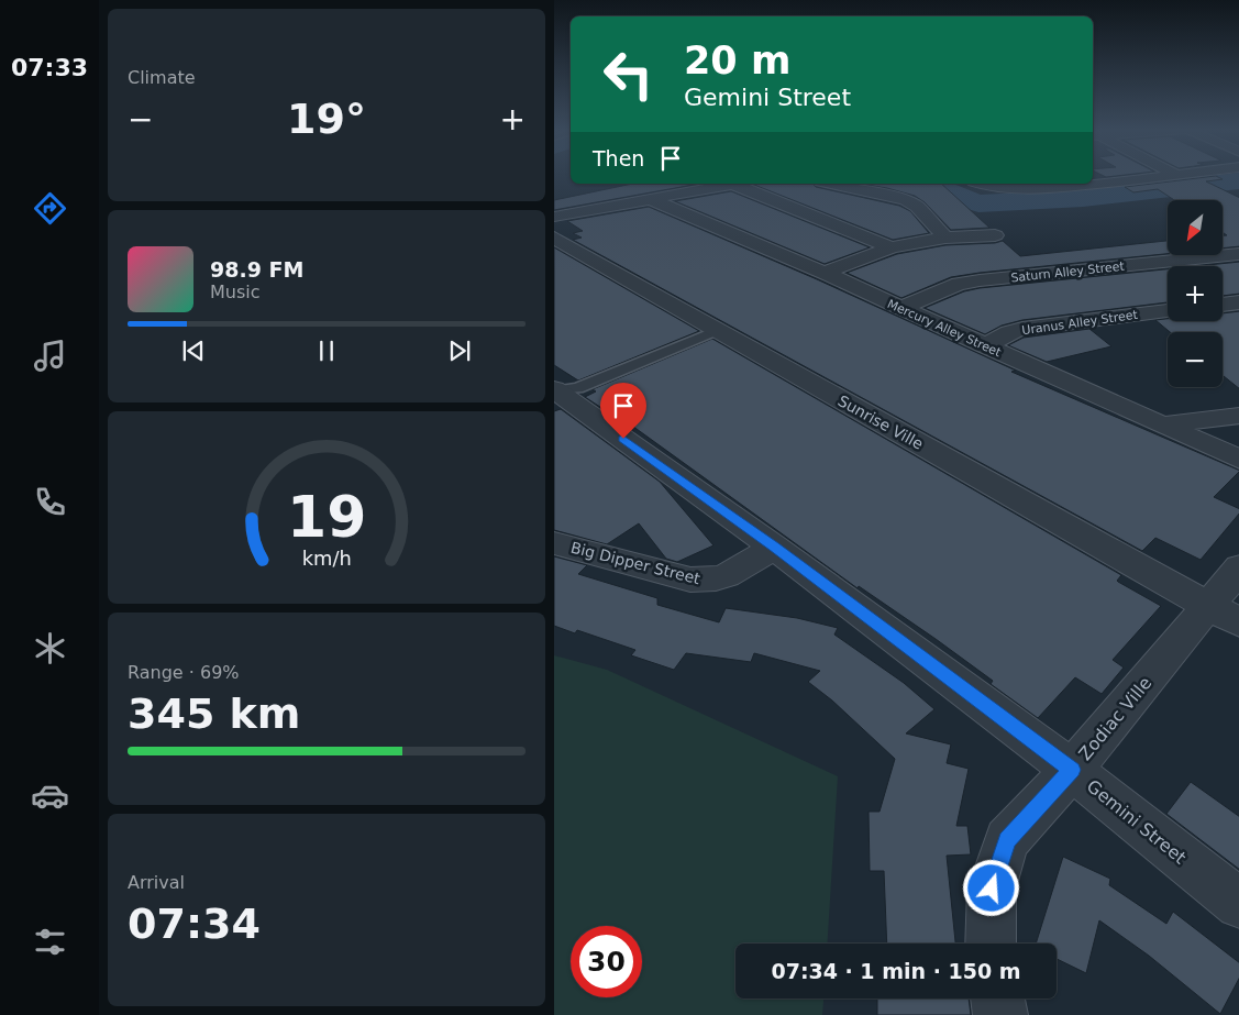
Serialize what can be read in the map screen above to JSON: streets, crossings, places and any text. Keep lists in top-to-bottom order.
{
  "streets": {
    "street": [
      "Saturn Alley Street",
      "Uranus Alley Street",
      "Mercury Alley Street",
      "Sunrise Ville",
      "Big Dipper Street",
      "Zodiac Ville",
      "Gemini Street"
    ]
  },
  "crossings": [
    ["Saturn Alley Street", "Mercury Alley Street"],
    ["Uranus Alley Street", "Mercury Alley Street"],
    ["Sunrise Ville", "Zodiac Ville"],
    ["Big Dipper Street", "Gemini Street"],
    ["Zodiac Ville", "Gemini Street"]
  ],
  "north": "bottom left",
  "page": {
    "tabs": "07:33",
    "tile": [
      "Climate",
      ["Range · 69%", "345 km"],
      ["Arrival", "07:34"]
    ],
    "turn": ["20 m", "Gemini Street"],
    "heat": ["−", "19°", "+"],
    "then": "Then",
    "map_buttons": ["+", "−"],
    "song": ["98.9 FM", "Music"],
    "limit": "30",
    "trip": "07:34 · 1 min · 150 m",
    "gauge": ["19", "km/h"]
  }
}
